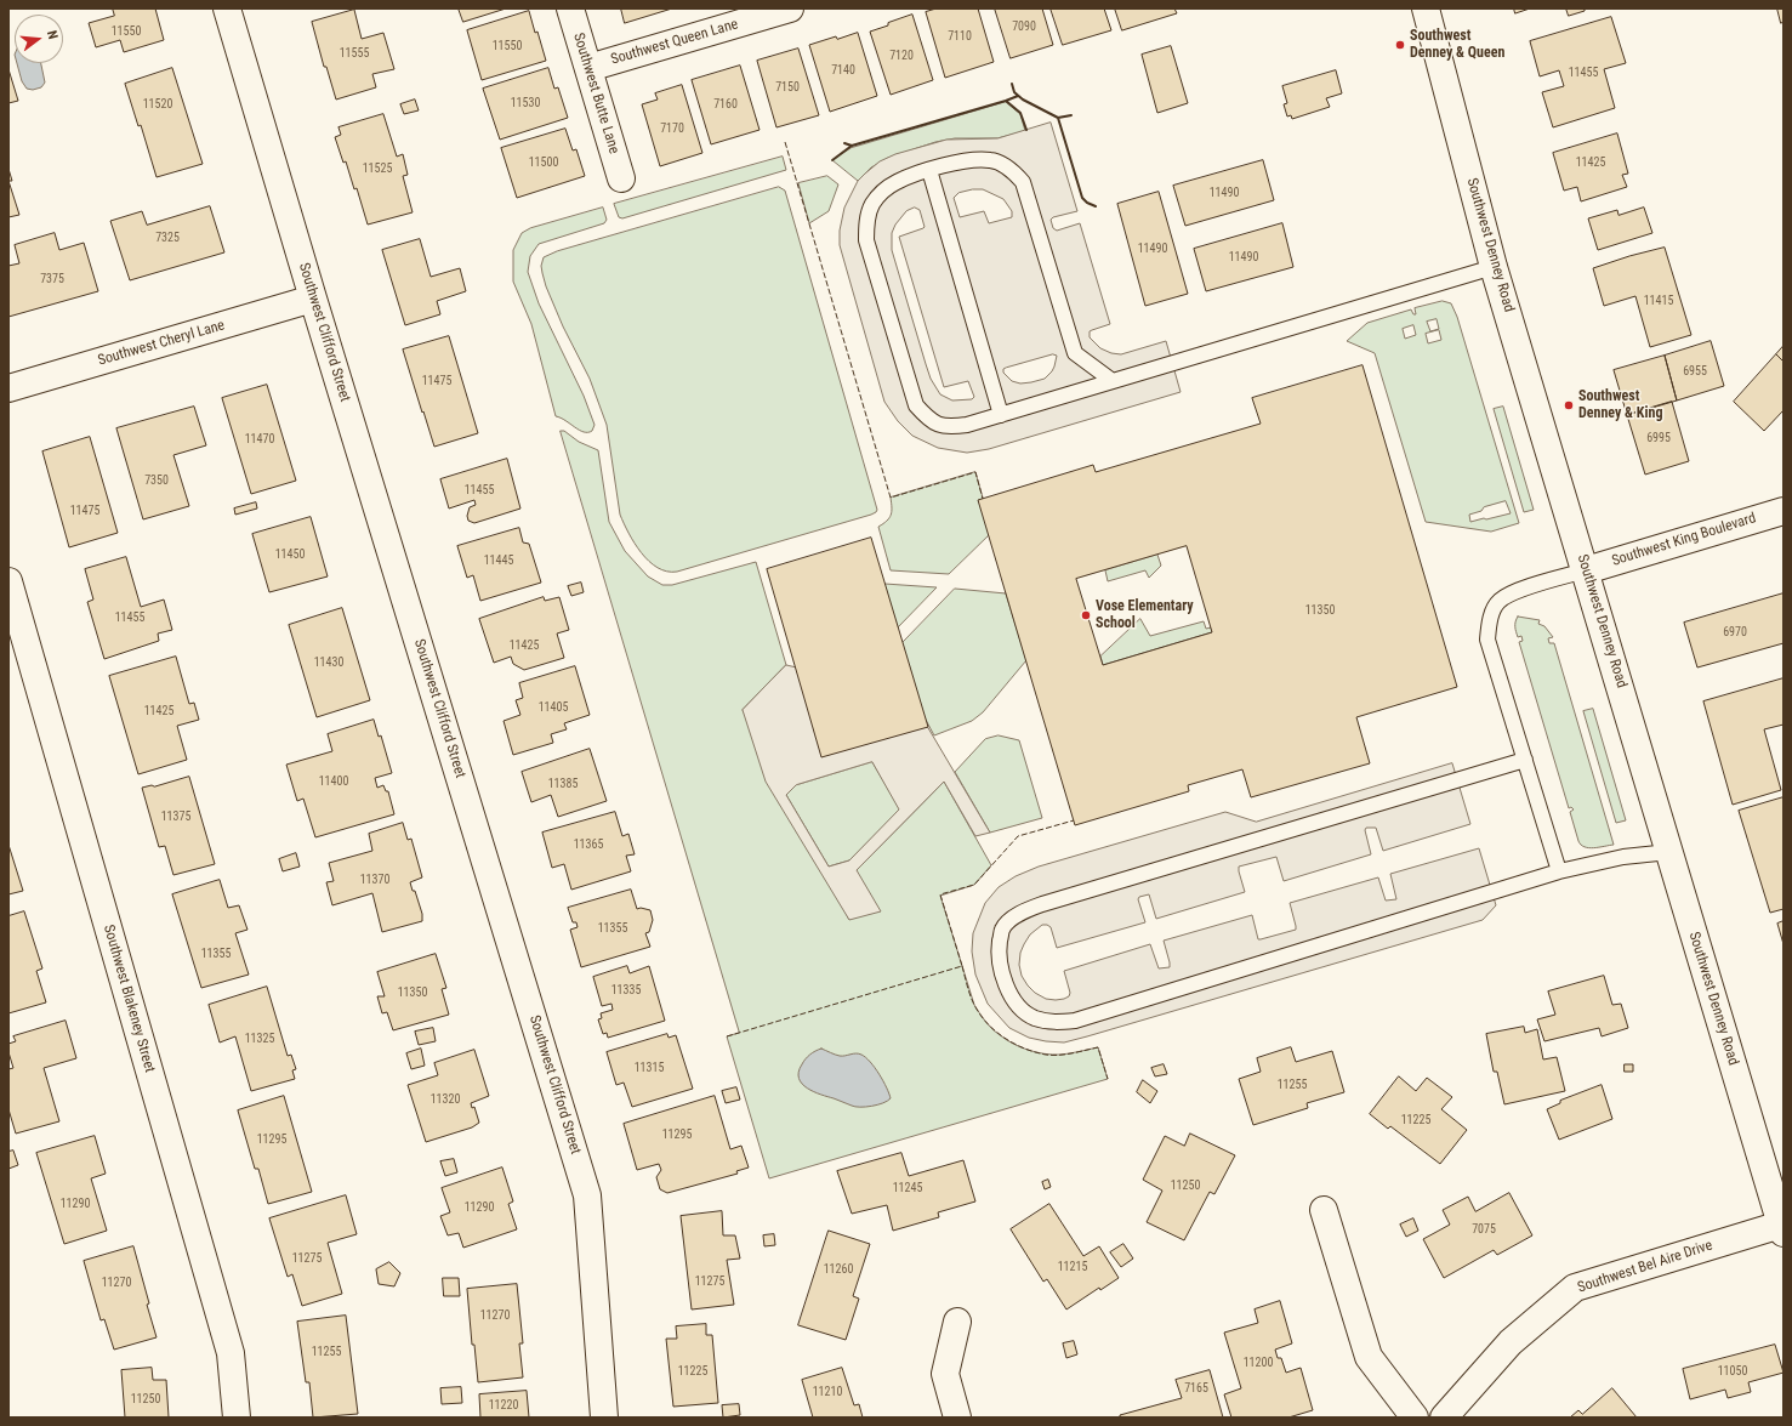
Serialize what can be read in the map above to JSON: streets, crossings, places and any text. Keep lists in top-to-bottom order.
{
  "streets": {
    "street": [
      "Southwest Queen Lane",
      "Southwest Butte Lane",
      "Southwest Denney Road",
      "Southwest Clifford Street",
      "Southwest Cheryl Lane",
      "Southwest King Boulevard",
      "Southwest Blakeney Street",
      "Southwest Bel Aire Drive"
    ]
  },
  "crossings": [
    ["Southwest Queen Lane", "Southwest Butte Lane"],
    ["Southwest Denney Road", "Southwest King Boulevard"],
    ["Southwest Denney Road", "Southwest Bel Aire Drive"],
    ["Southwest Clifford Street", "Southwest Cheryl Lane"]
  ],
  "places": ["Southwest Denney & Queen", "Southwest Denney & King", "Vose Elementary School"],
  "house_numbers": [
    "7090",
    "11550",
    "7110",
    "11550",
    "11555",
    "7120",
    "7140",
    "11455",
    "7150",
    "11530",
    "11520",
    "7160",
    "7170",
    "11500",
    "11425",
    "11525",
    "11490",
    "7325",
    "11490",
    "11490",
    "7375",
    "11415",
    "6955",
    "11475",
    "6995",
    "11470",
    "7350",
    "11455",
    "11475",
    "11450",
    "11445",
    "11350",
    "11455",
    "6970",
    "11425",
    "11430",
    "11405",
    "11425",
    "11400",
    "11385",
    "11375",
    "11365",
    "11370",
    "11355",
    "11355",
    "11335",
    "11350",
    "11325",
    "11315",
    "11255",
    "11320",
    "11225",
    "11295",
    "11295",
    "11250",
    "11245",
    "11290",
    "11290",
    "7075",
    "11275",
    "11215",
    "11260",
    "11275",
    "11270",
    "11270",
    "11255",
    "11200",
    "11225",
    "11050",
    "7165",
    "11210",
    "11250",
    "11220"
  ],
  "north": "right"
}
